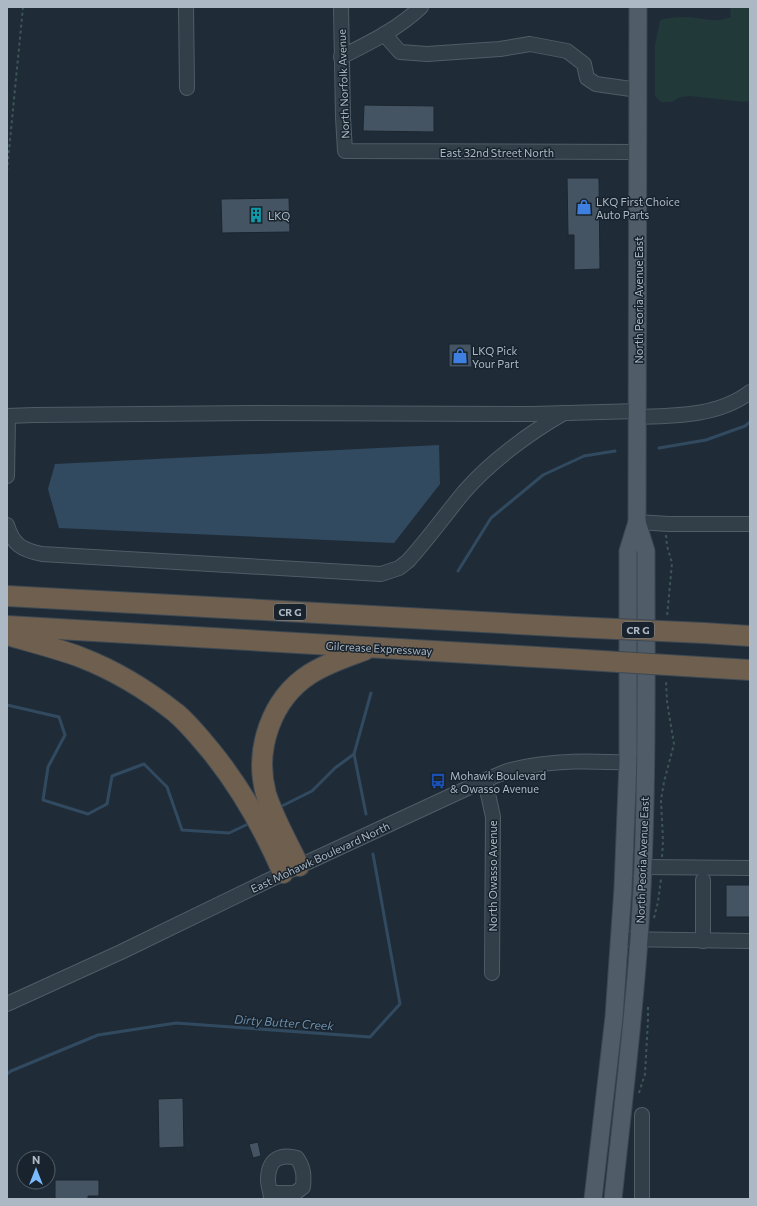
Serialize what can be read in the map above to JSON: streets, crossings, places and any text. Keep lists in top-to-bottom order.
{
  "streets": {
    "highway": ["CR G", "Gilcrease Expressway"],
    "main road": ["North Peoria Avenue East"],
    "street": [
      "North Norfolk Avenue",
      "East 32nd Street North",
      "East Mohawk Boulevard North",
      "North Owasso Avenue"
    ]
  },
  "crossings": [
    ["North Norfolk Avenue", "East 32nd Street North"],
    ["East 32nd Street North", "North Peoria Avenue East"],
    ["North Peoria Avenue East", "East Mohawk Boulevard North"],
    ["East Mohawk Boulevard North", "North Owasso Avenue"]
  ],
  "water": ["Dirty Butter Creek"],
  "places": {
    "shop": ["LKQ First Choice Auto Parts", "LKQ Pick Your Part"],
    "building": ["LKQ"],
    "bus stop": ["Mohawk Boulevard & Owasso Avenue"]
  },
  "north": "top"
}
